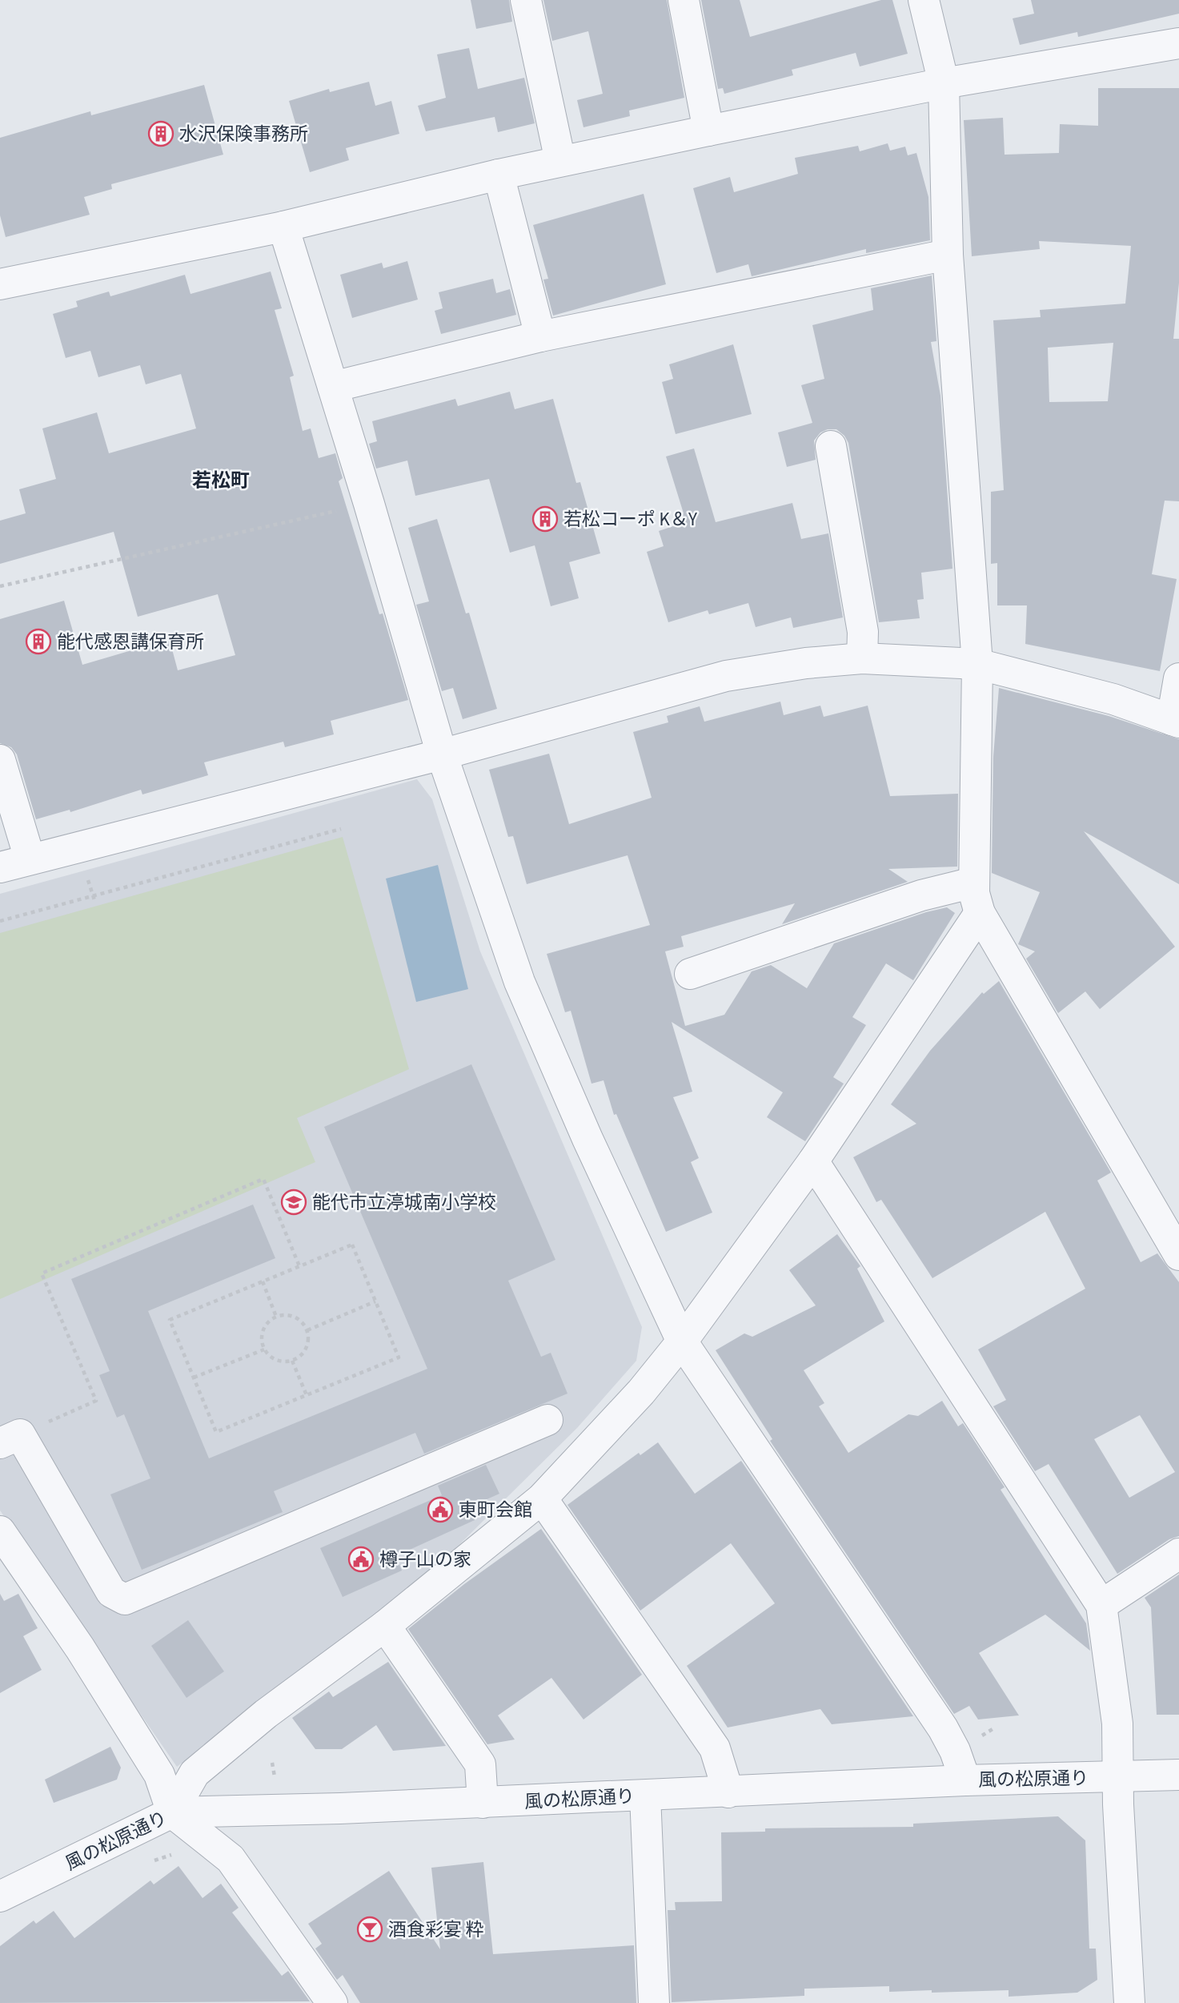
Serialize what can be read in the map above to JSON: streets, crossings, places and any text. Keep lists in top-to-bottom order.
{
  "streets": {
    "street": ["風の松原通り"]
  },
  "districts": ["若松町"],
  "places": {
    "building": ["水沢保険事務所", "若松コーポ K＆Y", "能代感恩講保育所"],
    "school or university": ["能代市立渟城南小学校"],
    "public building": ["東町会館", "樽子山の家"],
    "bar": ["酒食彩宴 粋"]
  }
}
